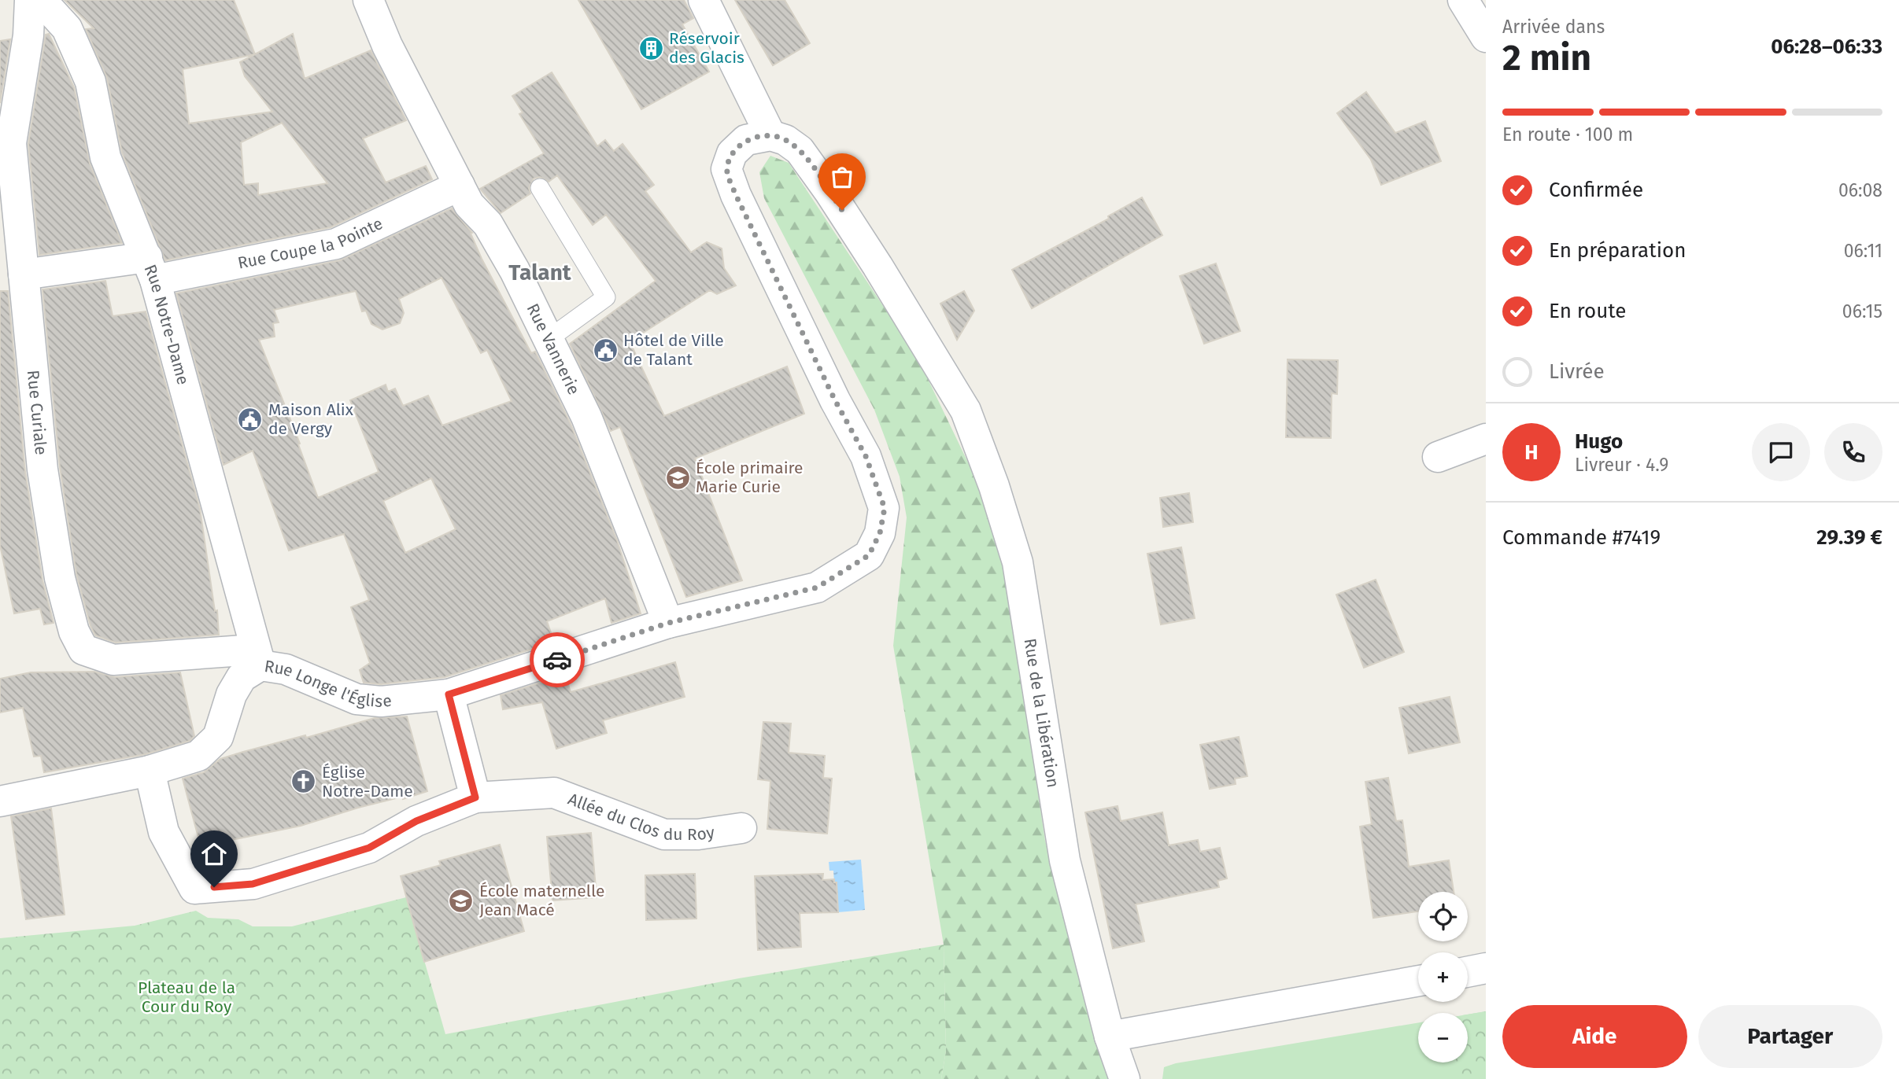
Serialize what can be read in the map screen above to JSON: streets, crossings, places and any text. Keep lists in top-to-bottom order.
{
  "streets": {
    "street": [
      "Rue Coupe la Pointe",
      "Rue Notre-Dame",
      "Rue Vannerie",
      "Rue Curiale",
      "Rue Longe l'Église",
      "Rue de la Libération",
      "Allée du Clos du Roy"
    ]
  },
  "crossings": [
    ["Rue Coupe la Pointe", "Rue Notre-Dame"],
    ["Rue Coupe la Pointe", "Rue Vannerie"],
    ["Rue Coupe la Pointe", "Rue Curiale"],
    ["Rue Notre-Dame", "Rue Curiale"],
    ["Rue Notre-Dame", "Rue Longe l'Église"],
    ["Rue Vannerie", "Rue Longe l'Église"],
    ["Rue Curiale", "Rue Longe l'Église"],
    ["Rue Longe l'Église", "Rue de la Libération"],
    ["Rue Longe l'Église", "Allée du Clos du Roy"]
  ],
  "districts": ["Talant"],
  "parks": ["Plateau de la Cour du Roy"],
  "places": {
    "building": ["Réservoir des Glacis"],
    "public building": ["Hôtel de Ville de Talant", "Maison Alix de Vergy"],
    "school or university": ["École primaire Marie Curie", "École maternelle Jean Macé"],
    "church": ["Église Notre-Dame"]
  },
  "page": {
    "heading": ["2 min", "Arrivée dans", "06:28–06:33"],
    "panel": [
      "Hugo",
      "Livreur · 4.9",
      "Commande #7419",
      "29.39 €"
    ],
    "bar": "En route · 100 m",
    "list": [
      ["Confirmée", "06:08"],
      ["En préparation", "06:11"],
      ["En route", "06:15"],
      "Livrée"
    ],
    "round": "H",
    "map_buttons": ["+", "−"],
    "buttons": ["Aide", "Partager"]
  }
}
